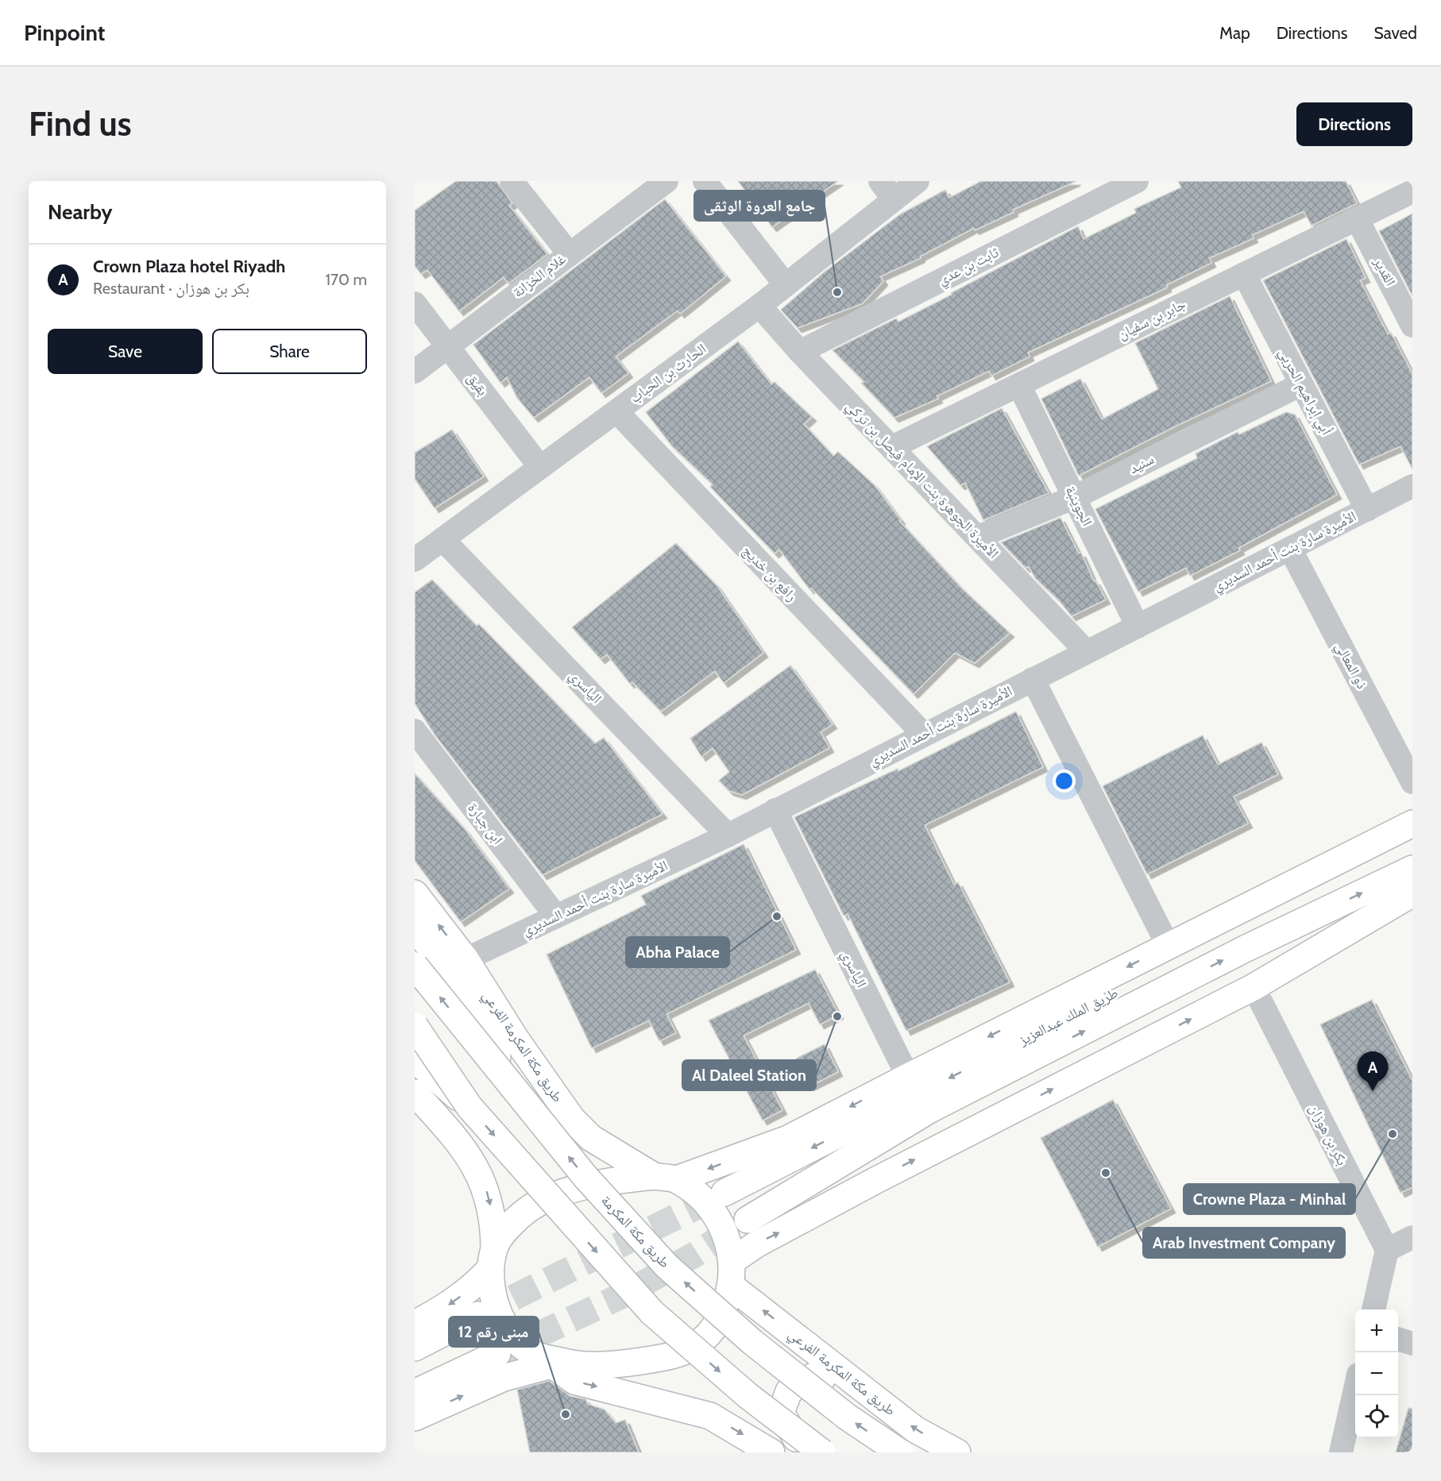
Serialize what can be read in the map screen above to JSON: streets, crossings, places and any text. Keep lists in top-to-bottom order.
{
  "streets": {
    "main road": ["طريق الملك عبدالعزيز", "طريق مكة المكرمة الفرعي", "طريق مكة المكرمة"],
    "street": [
      "ثابت بن عدي",
      "القدير",
      "غلام الخزانة",
      "جابر بن سفيان",
      "الحارث بن الحباب",
      "بقيق",
      "أبي إبراهيم الحربي",
      "سنيد",
      "الأميرة الجوهرة بنت الإمام فيصل بن تركي",
      "الجوينبة",
      "الأميرة سارة بنت أحمد السديري",
      "رافع بن خديج",
      "ذو المعالي",
      "الياسري",
      "ابن جبارة",
      "بكر بن هوزان"
    ]
  },
  "crossings": [
    ["ثابت بن عدي", "الأميرة الجوهرة بنت الإمام فيصل بن تركي"],
    ["القدير", "جابر بن سفيان"],
    ["غلام الخزانة", "بقيق"],
    ["جابر بن سفيان", "أبي إبراهيم الحربي"],
    ["جابر بن سفيان", "الأميرة الجوهرة بنت الإمام فيصل بن تركي"],
    ["جابر بن سفيان", "الجوينبة"],
    ["الحارث بن الحباب", "بقيق"],
    ["الحارث بن الحباب", "الأميرة الجوهرة بنت الإمام فيصل بن تركي"],
    ["الحارث بن الحباب", "رافع بن خديج"],
    ["الحارث بن الحباب", "الياسري"],
    ["أبي إبراهيم الحربي", "سنيد"],
    ["أبي إبراهيم الحربي", "الأميرة سارة بنت أحمد السديري"],
    ["سنيد", "الأميرة الجوهرة بنت الإمام فيصل بن تركي"],
    ["سنيد", "الجوينبة"],
    ["الأميرة الجوهرة بنت الإمام فيصل بن تركي", "الأميرة سارة بنت أحمد السديري"],
    ["الجوينبة", "الأميرة سارة بنت أحمد السديري"],
    ["الأميرة سارة بنت أحمد السديري", "رافع بن خديج"],
    ["الأميرة سارة بنت أحمد السديري", "ذو المعالي"],
    ["الأميرة سارة بنت أحمد السديري", "الياسري"],
    ["الأميرة سارة بنت أحمد السديري", "ابن جبارة"],
    ["الأميرة سارة بنت أحمد السديري", "طريق مكة المكرمة الفرعي"]
  ],
  "places": [
    "جامع العروة الوثقى",
    "Abha Palace",
    "Al Daleel Station",
    "Crowne Plaza - Minhal",
    "Arab Investment Company",
    "مبنى رقم 12"
  ],
  "page": {
    "header": "Pinpoint",
    "nav": ["Map", "Directions", "Saved"],
    "buttons": [
      "Directions",
      ["Save", "Share"]
    ],
    "title": "Find us",
    "heading": "Nearby",
    "list": [
      {
        "mark": "A",
        "name": "Crown Plaza hotel Riyadh",
        "note": "Restaurant · بكر بن هوزان",
        "value": "170 m"
      }
    ],
    "pins": "A",
    "map_buttons": ["+", "−"]
  }
}
